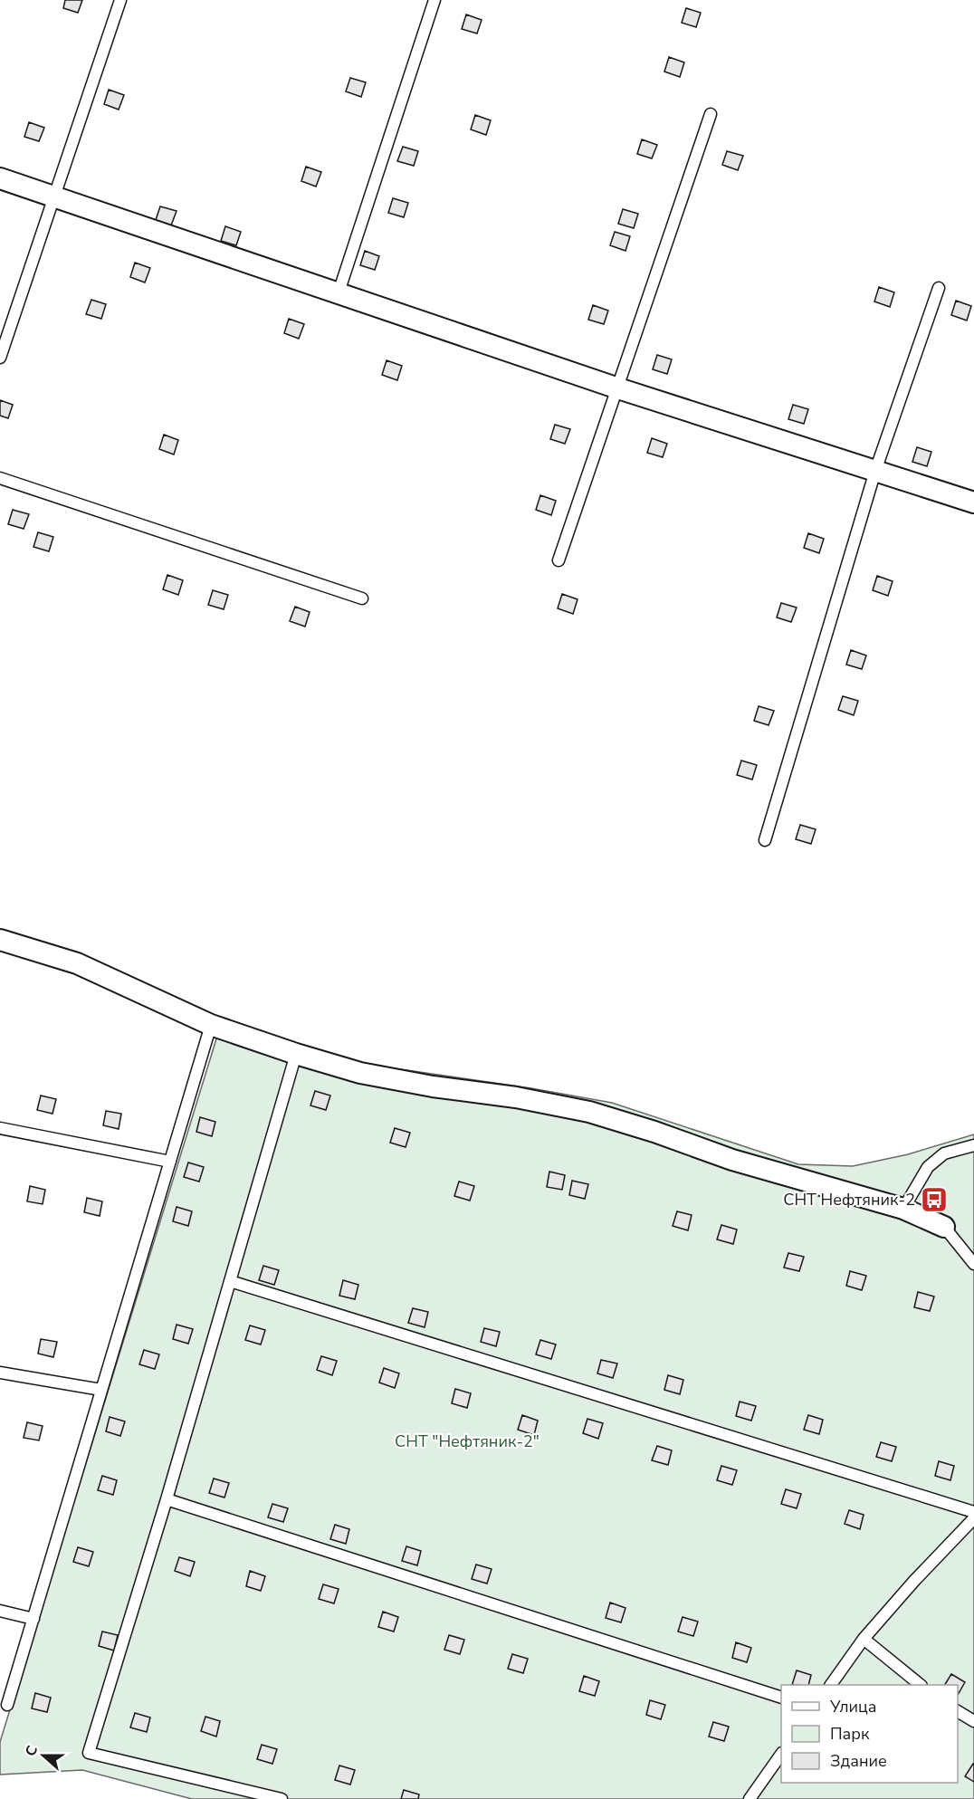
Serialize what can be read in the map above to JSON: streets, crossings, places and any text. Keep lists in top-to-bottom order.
{
  "parks": ["СНТ \"Нефтяник-2\""],
  "places": {
    "bus stop": ["СНТ Нефтяник-2"]
  },
  "legend": ["Улица", "Парк", "Здание"],
  "north": "left"
}
